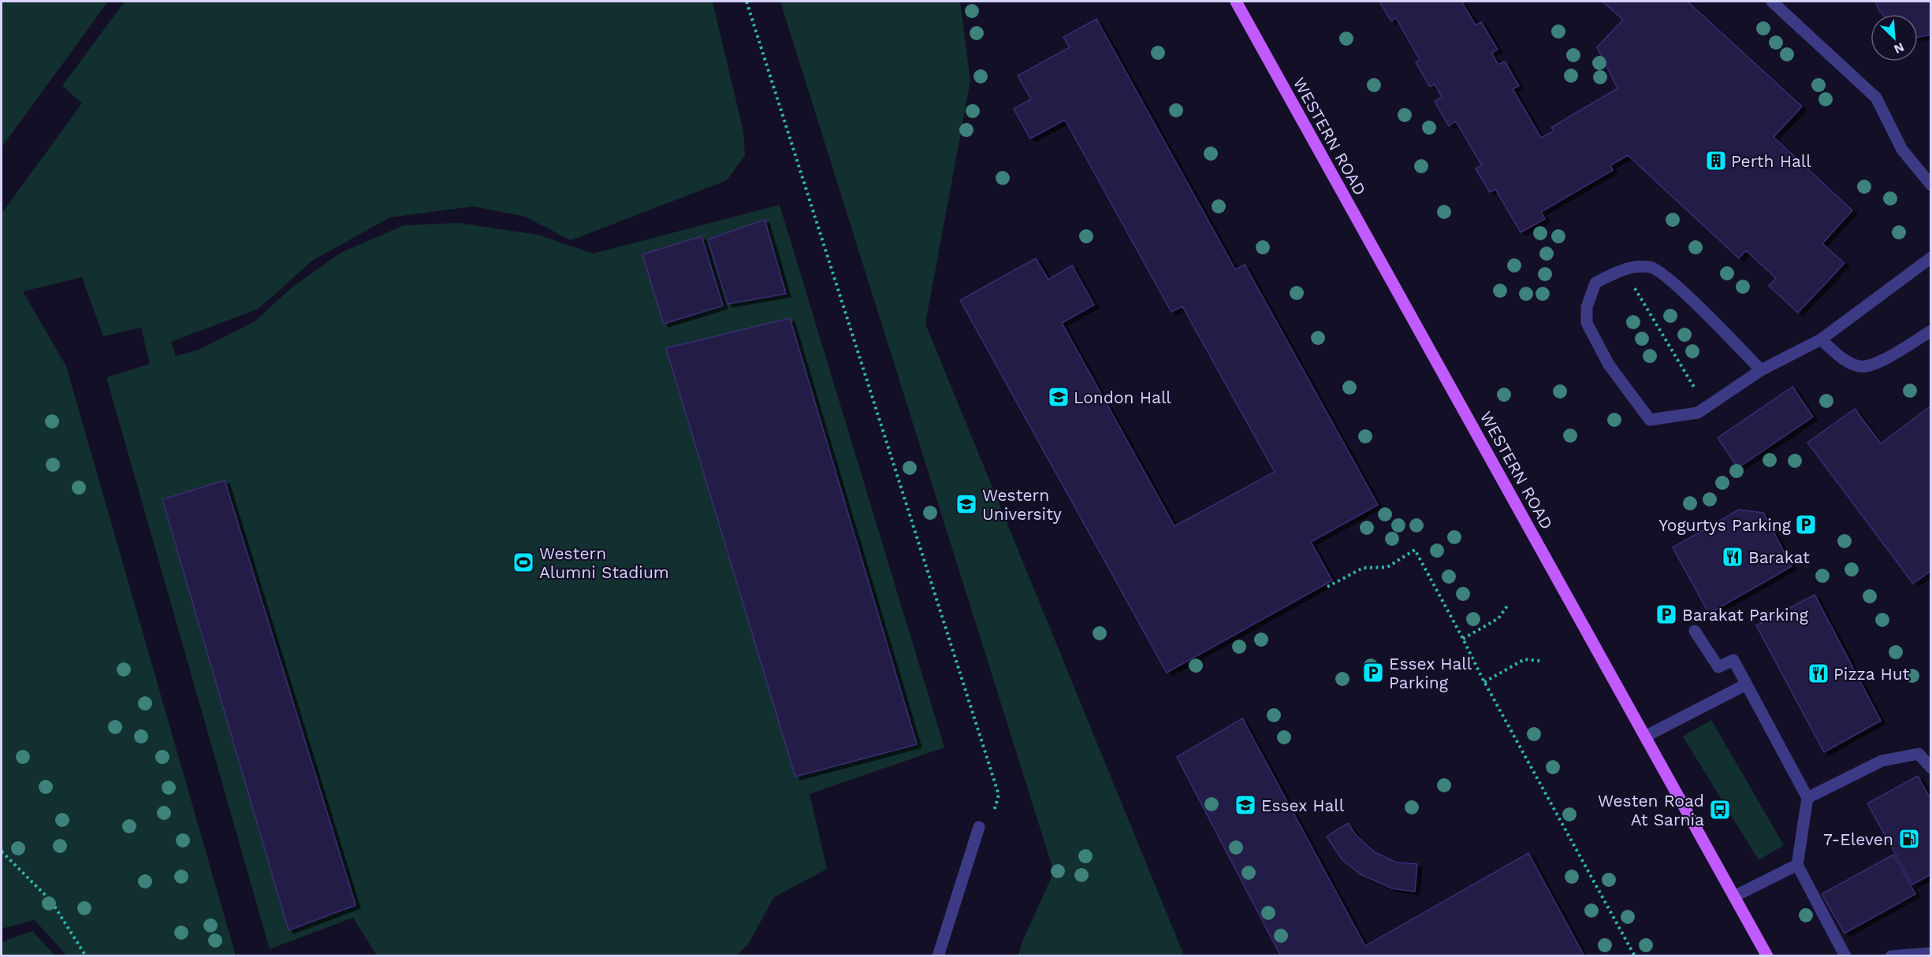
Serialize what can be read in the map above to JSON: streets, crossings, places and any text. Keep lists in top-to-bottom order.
{
  "streets": {
    "main road": ["WESTERN ROAD"]
  },
  "places": {
    "building": ["Perth Hall"],
    "school or university": ["London Hall", "Western University", "Essex Hall"],
    "parking": ["Yogurtys Parking", "Barakat Parking", "Essex Hall Parking"],
    "restaurant": ["Barakat", "Pizza Hut"],
    "sports": ["Western Alumni Stadium"],
    "bus stop": ["Westen Road At Sarnia"],
    "fuel station": ["7-Eleven"]
  },
  "north": "bottom right"
}
